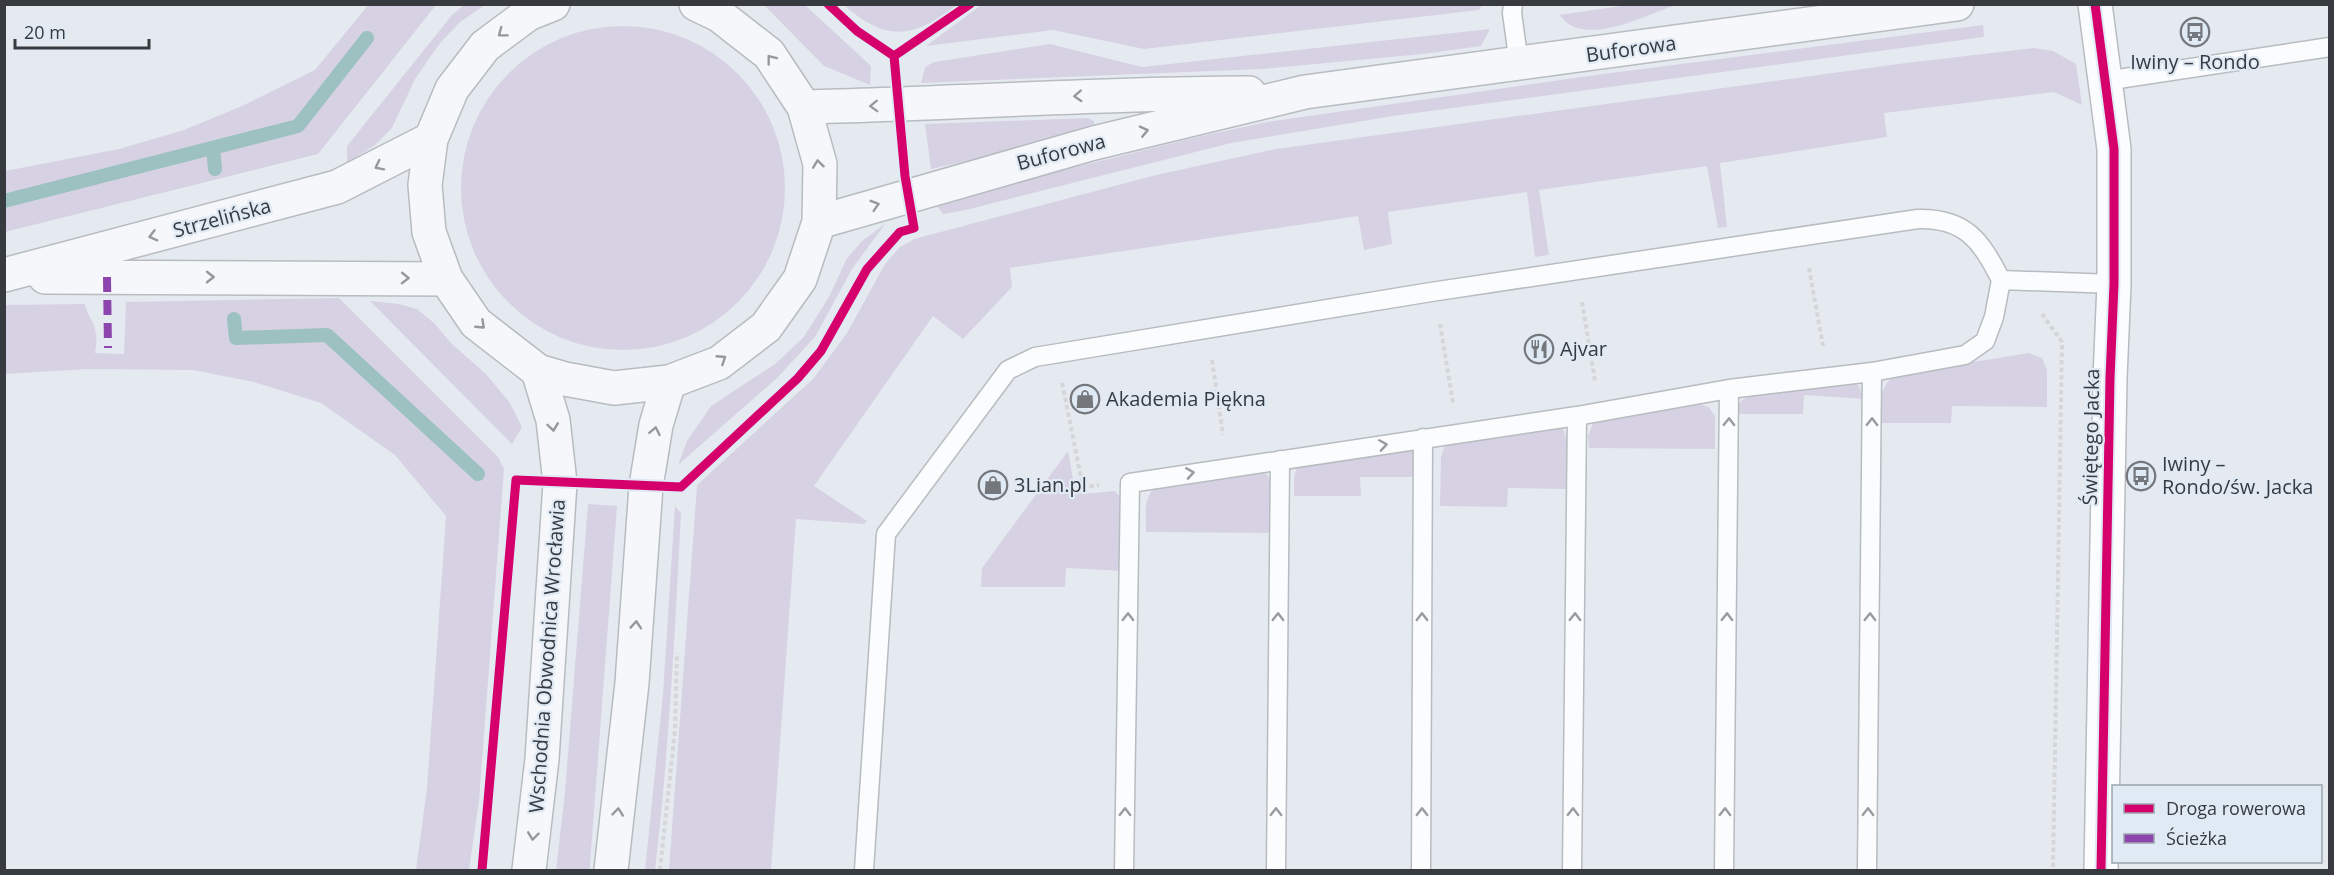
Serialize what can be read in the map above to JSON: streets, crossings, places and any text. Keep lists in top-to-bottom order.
{
  "streets": {
    "main road": ["Buforowa", "Strzelińska", "Wschodnia Obwodnica Wrocławia"],
    "street": ["Świętego Jacka"]
  },
  "places": {
    "bus stop": ["Iwiny – Rondo", "Iwiny – Rondo/św. Jacka"],
    "restaurant": ["Ajvar"],
    "shop": ["Akademia Piękna", "3Lian.pl"]
  },
  "legend": ["Droga rowerowa", "Ścieżka"],
  "scale_bar": "20 m"
}
